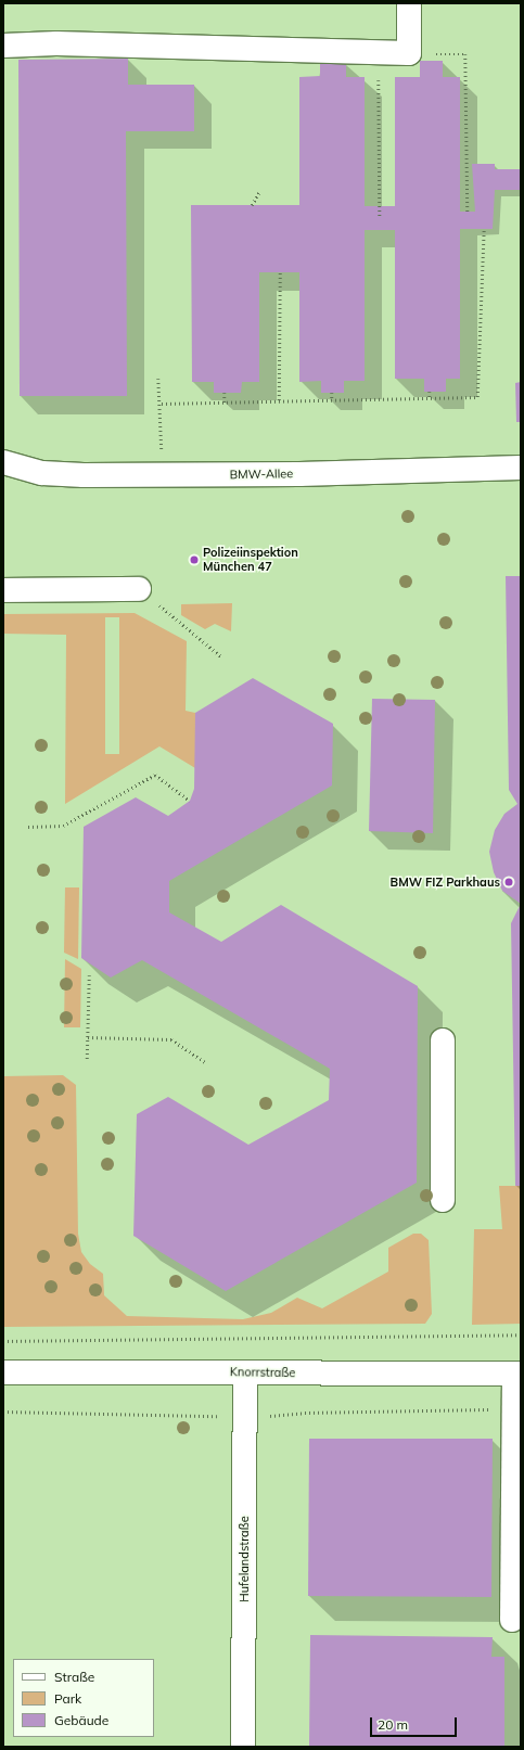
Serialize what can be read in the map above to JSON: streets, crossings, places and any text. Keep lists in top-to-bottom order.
{
  "streets": {
    "street": ["BMW-Allee", "Knorrstraße", "Hufelandstraße"]
  },
  "crossings": [
    ["Knorrstraße", "Hufelandstraße"]
  ],
  "places": ["Polizeiinspektion München 47", "BMW FIZ Parkhaus"],
  "legend": ["Straße", "Park", "Gebäude"],
  "scale_bar": "20 m"
}
